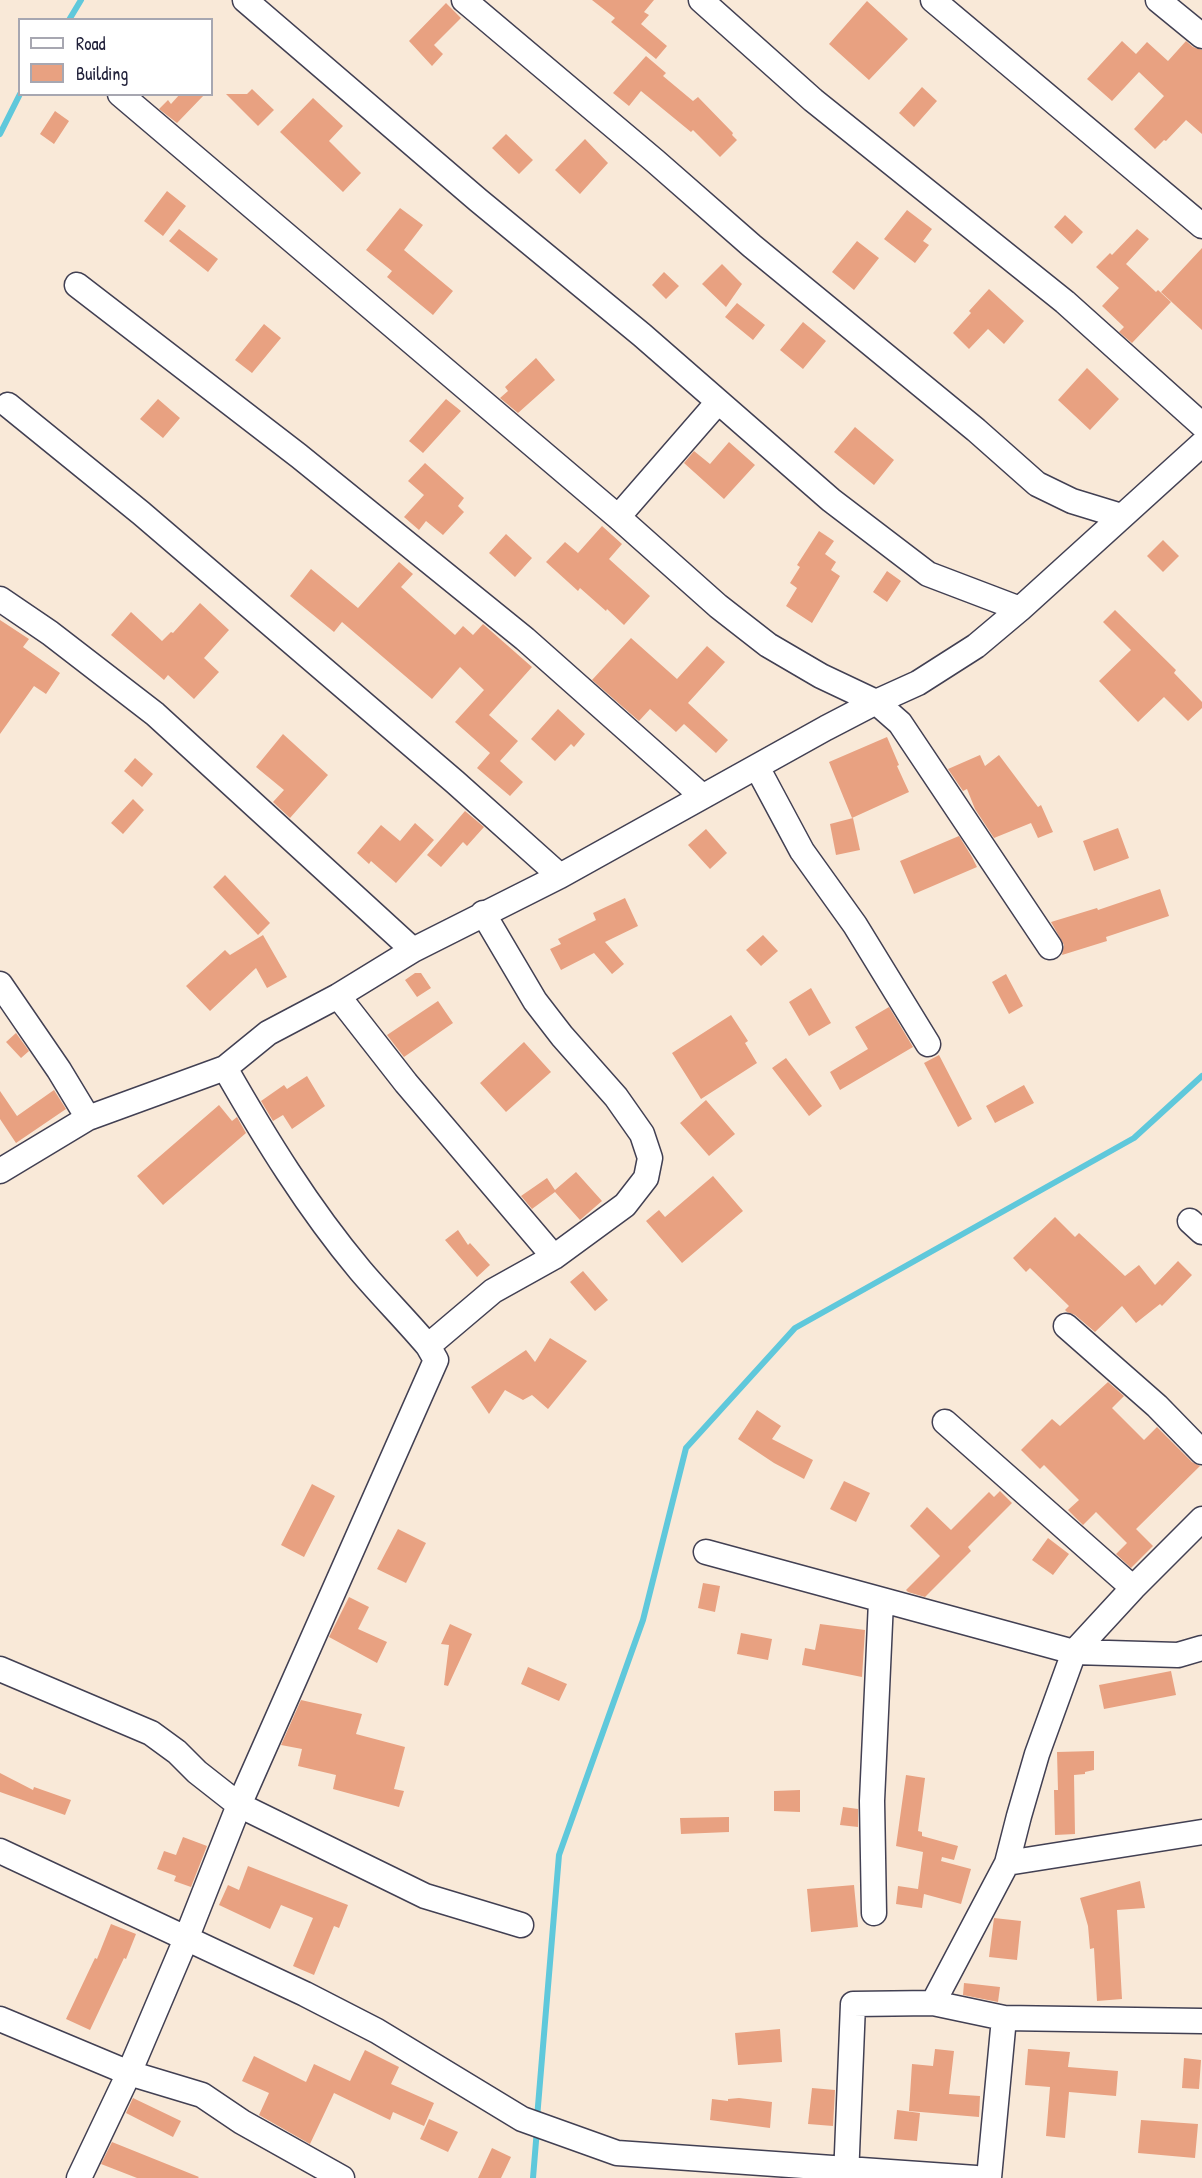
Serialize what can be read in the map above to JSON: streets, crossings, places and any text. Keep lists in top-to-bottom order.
{
  "legend": ["Road", "Building"]
}
